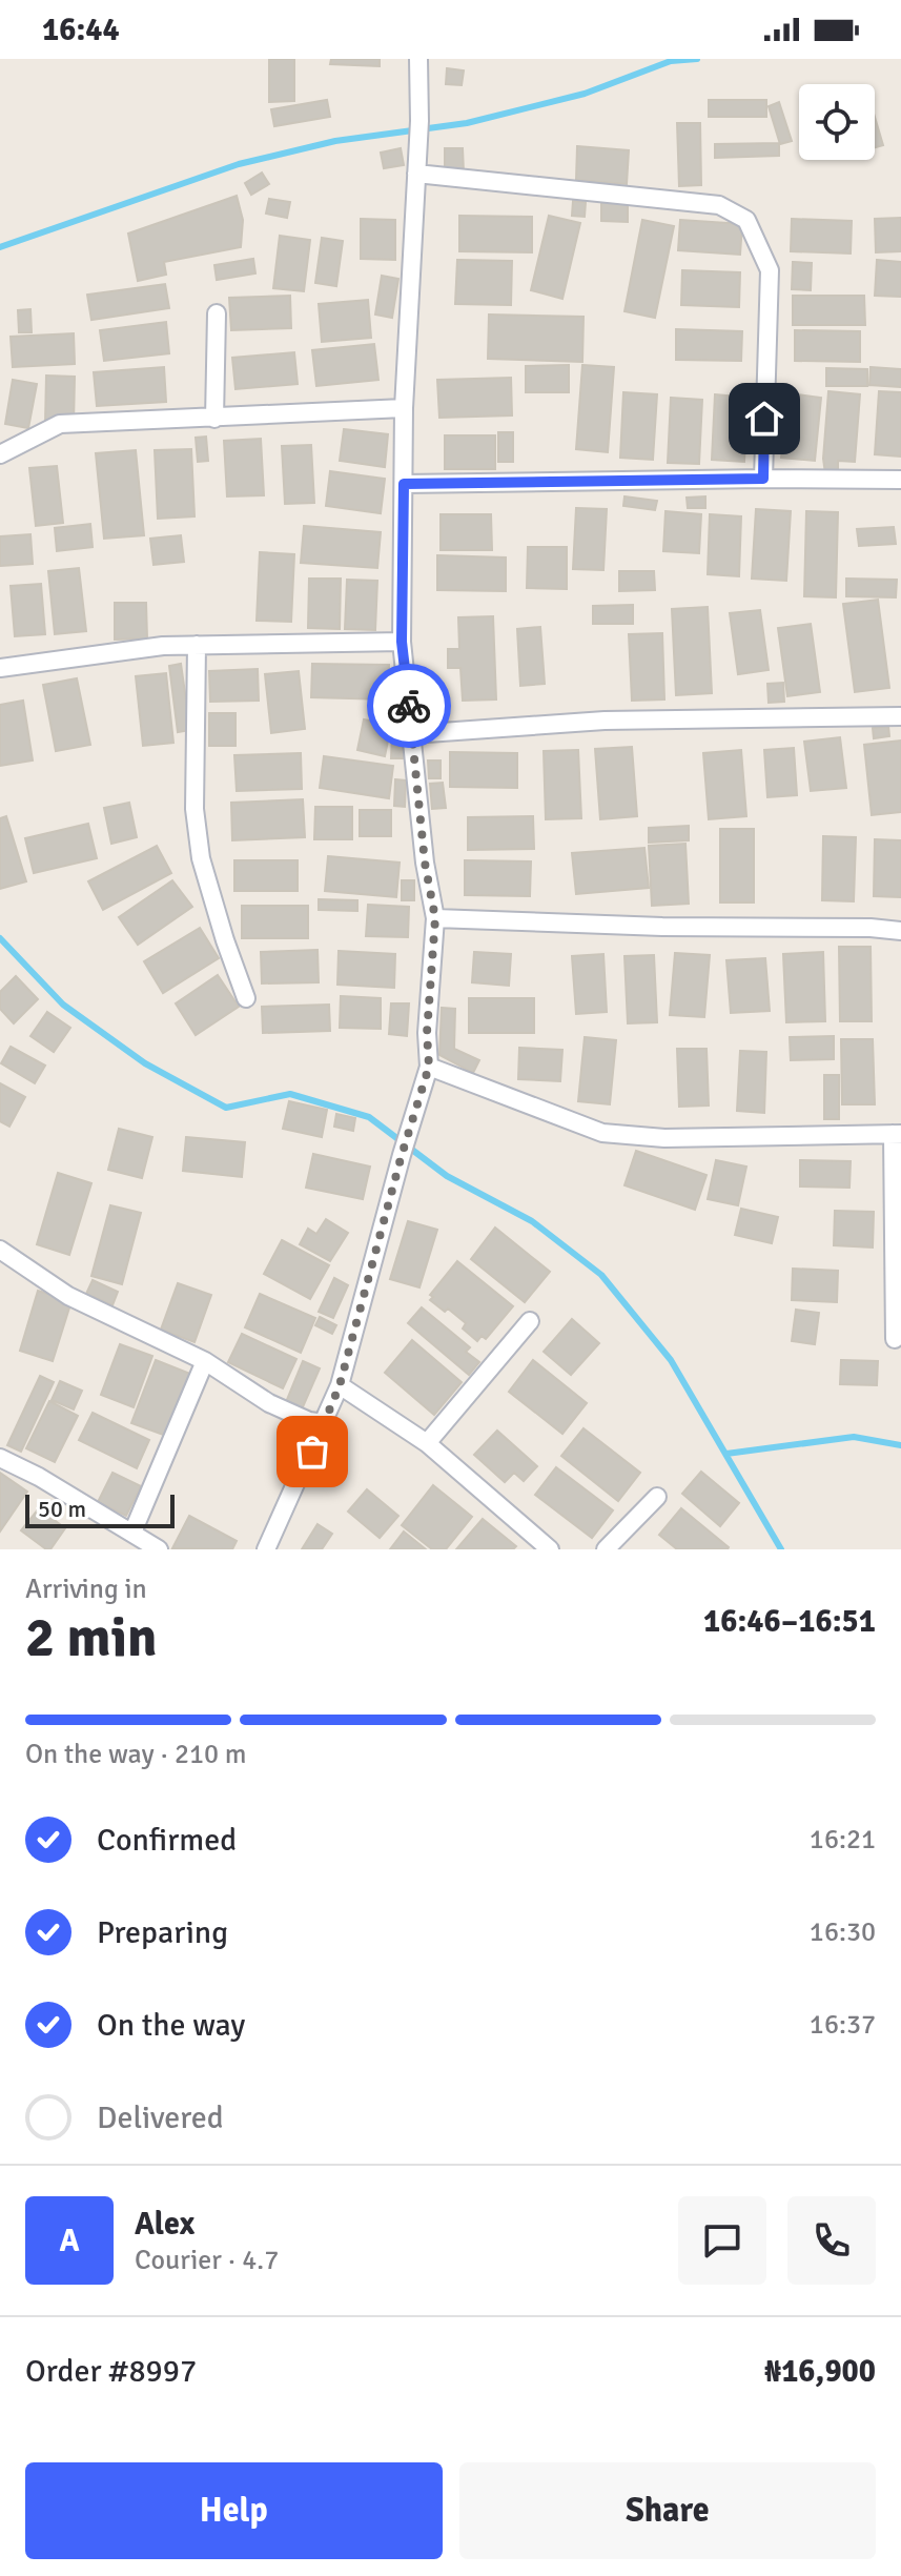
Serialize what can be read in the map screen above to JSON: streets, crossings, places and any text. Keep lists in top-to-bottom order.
{
  "scale_bar": "50 m",
  "page": {
    "status": "16:44",
    "scale": "50 m",
    "heading": ["2 min", "Arriving in", "16:46–16:51"],
    "panel": [
      "Alex",
      "Courier · 4.7",
      "Order #8997",
      "₦16,900"
    ],
    "bar": "On the way · 210 m",
    "list": [
      ["Confirmed", "16:21"],
      ["Preparing", "16:30"],
      ["On the way", "16:37"],
      "Delivered"
    ],
    "round": "A",
    "buttons": ["Help", "Share"]
  }
}
